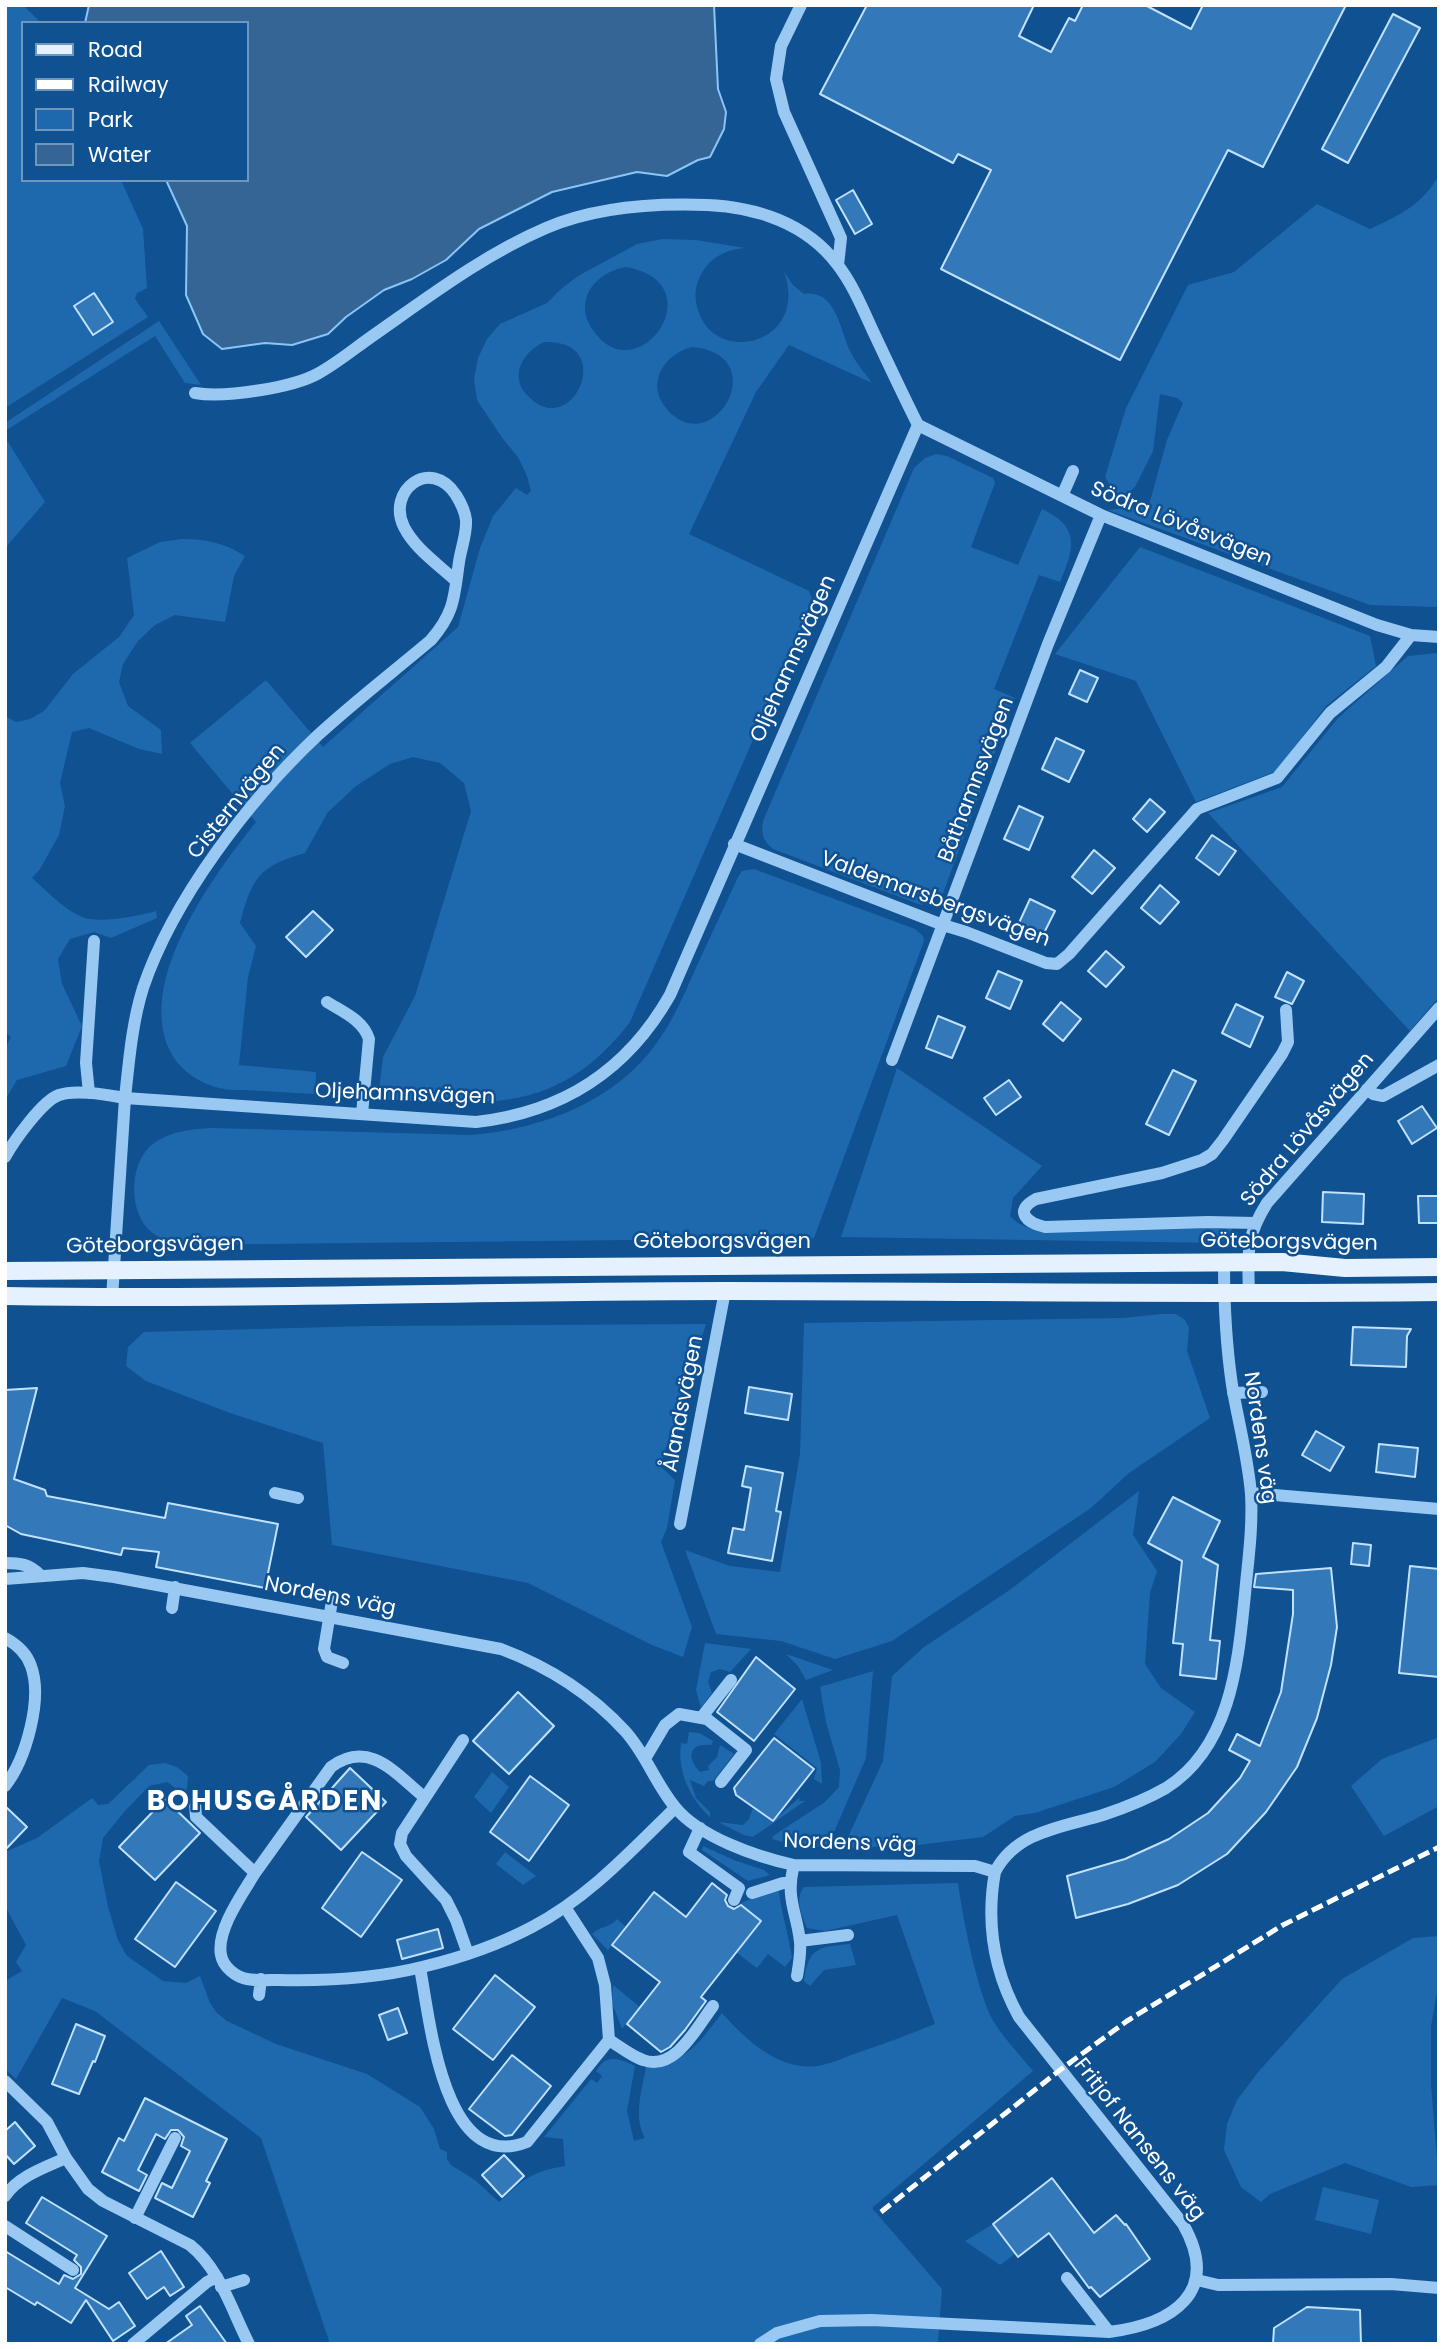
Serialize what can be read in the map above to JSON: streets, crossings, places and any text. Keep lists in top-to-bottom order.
{
  "streets": {
    "main road": ["Göteborgsvägen"],
    "street": [
      "Södra Lövåsvägen",
      "Oljehamnsvägen",
      "Båthamnsvägen",
      "Cisternvägen",
      "Valdemarsbergsvägen",
      "Ålandsvägen",
      "Nordens väg",
      "Fritjof Nansens väg"
    ]
  },
  "crossings": [
    ["Södra Lövåsvägen", "Oljehamnsvägen"],
    ["Södra Lövåsvägen", "Båthamnsvägen"],
    ["Södra Lövåsvägen", "Valdemarsbergsvägen"],
    ["Södra Lövåsvägen", "Göteborgsvägen"],
    ["Oljehamnsvägen", "Cisternvägen"],
    ["Oljehamnsvägen", "Valdemarsbergsvägen"],
    ["Båthamnsvägen", "Valdemarsbergsvägen"],
    ["Göteborgsvägen", "Nordens väg"],
    ["Nordens väg", "Fritjof Nansens väg"]
  ],
  "districts": ["BOHUSGÅRDEN"],
  "legend": [
    "Road",
    "Railway",
    "Park",
    "Water"
  ]
}
